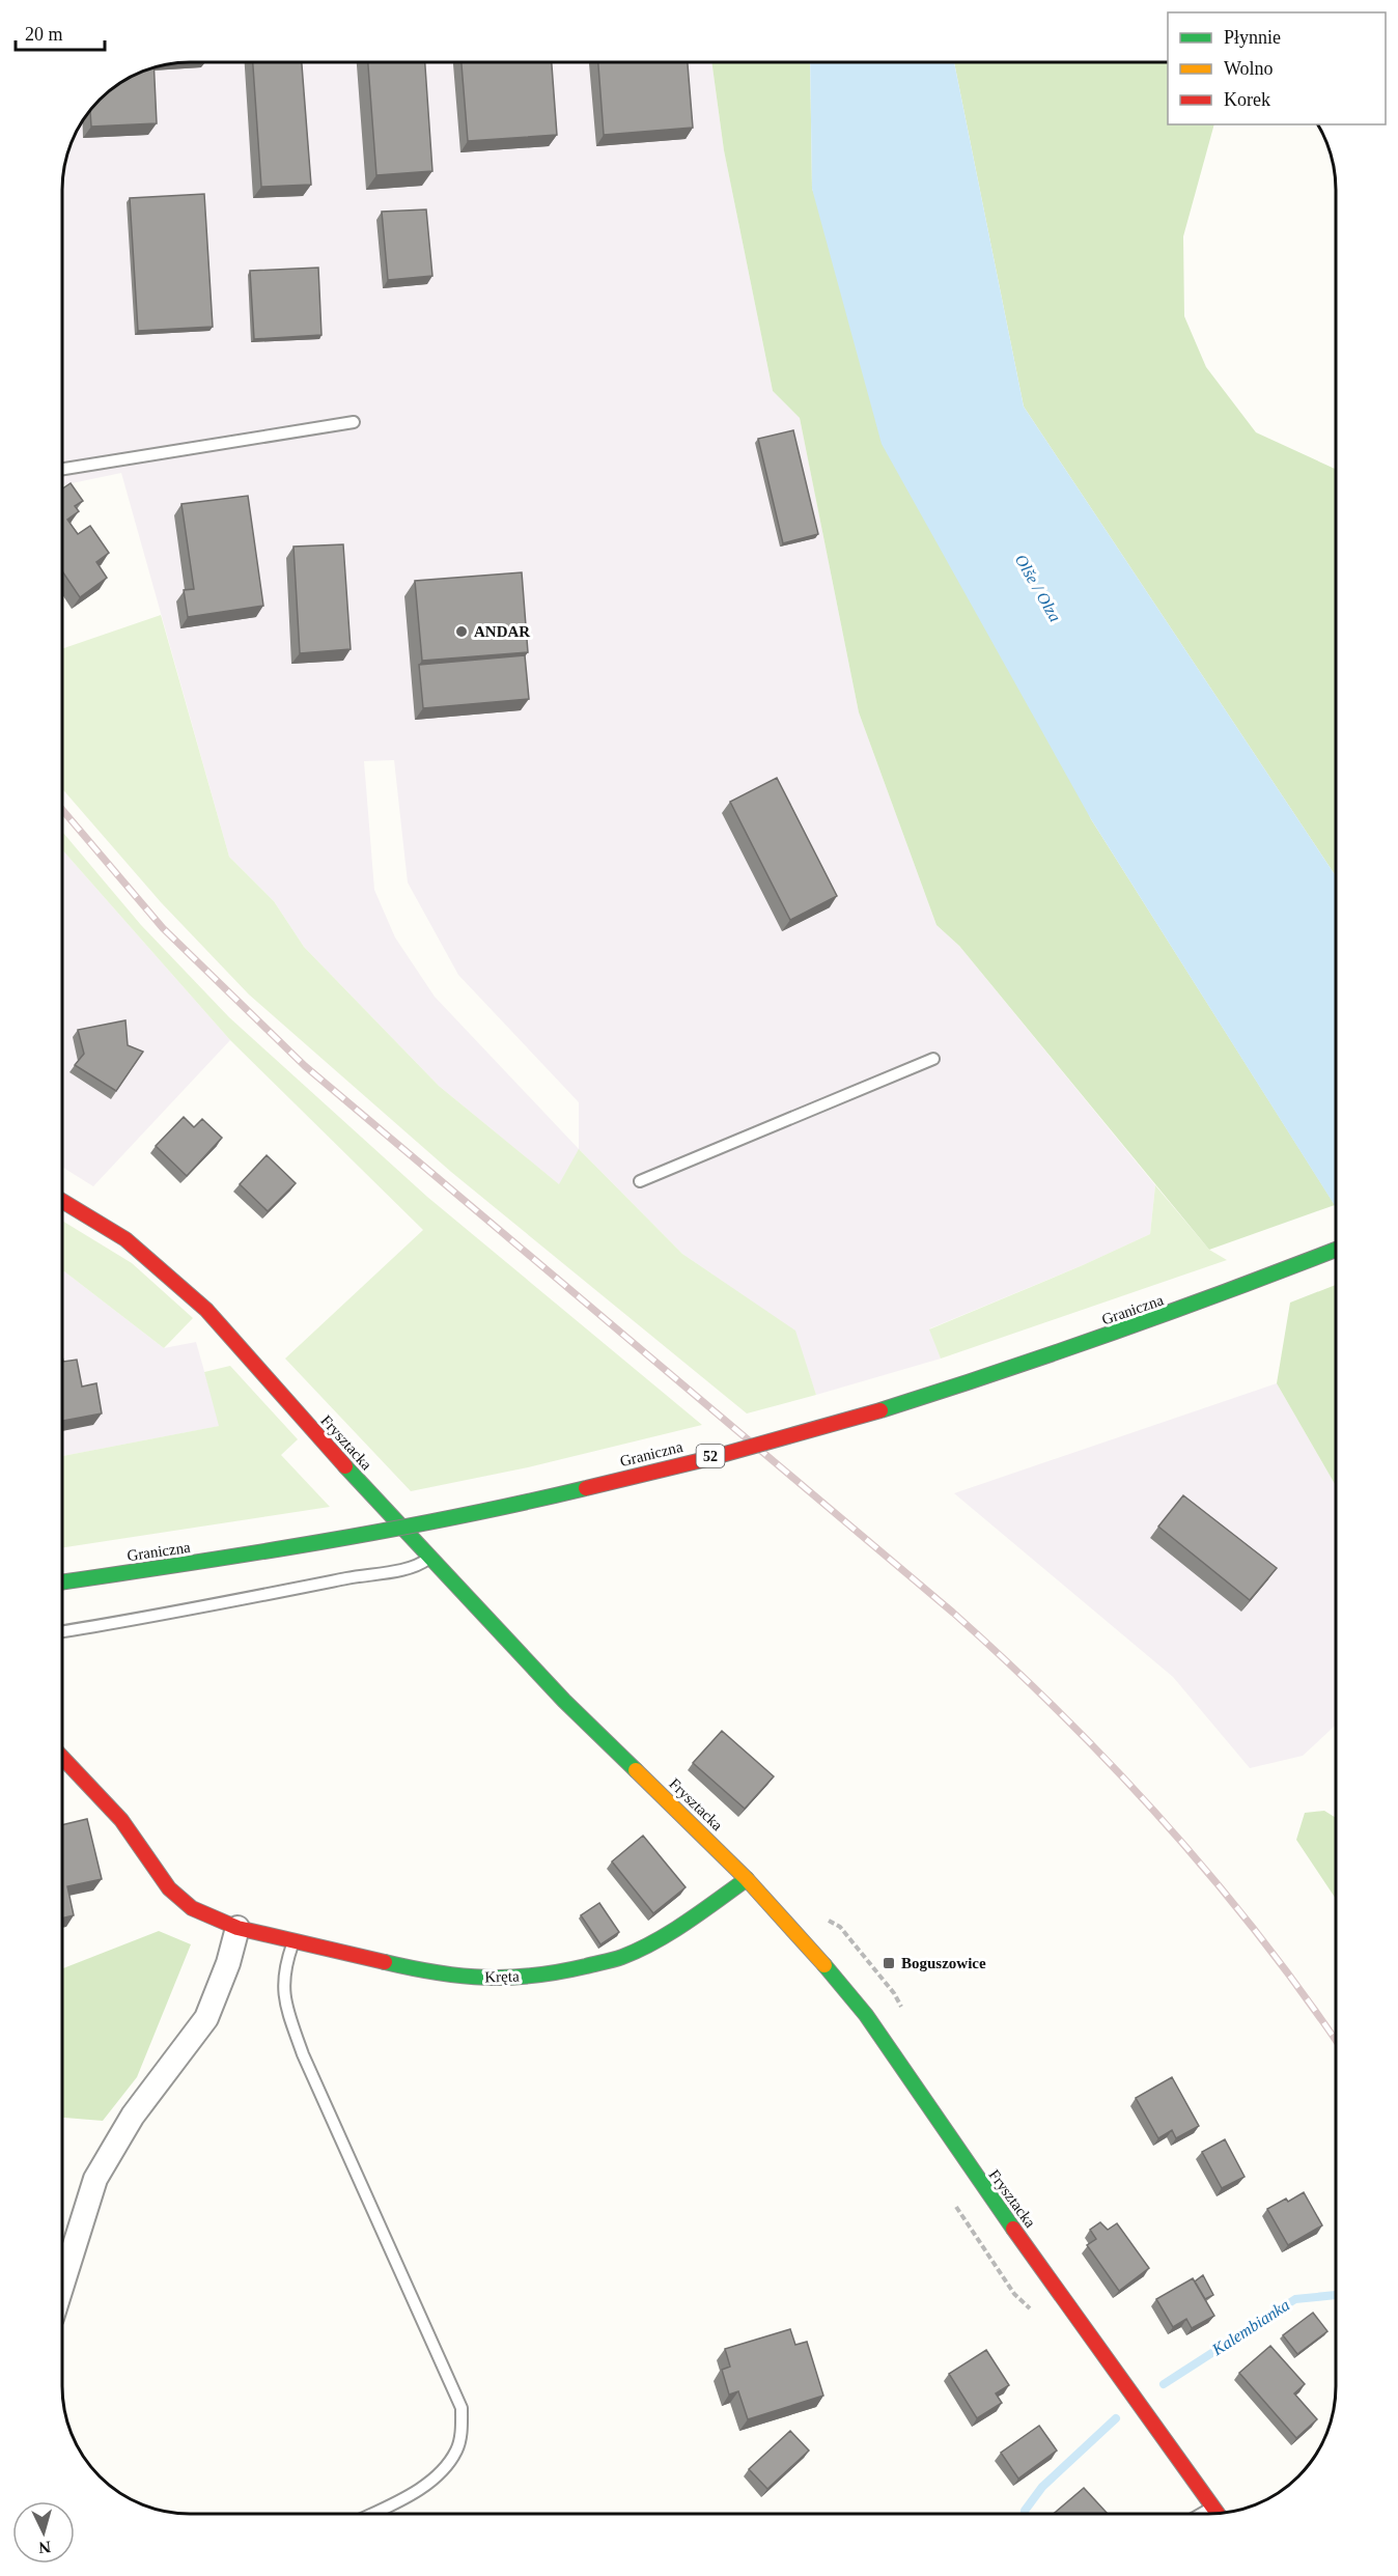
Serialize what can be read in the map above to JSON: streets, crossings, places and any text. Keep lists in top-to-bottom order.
{
  "streets": {
    "main road": [
      "Graniczna",
      "Frysztacka",
      "52",
      "Kręta"
    ]
  },
  "crossings": [
    ["Frysztacka", "Kręta"]
  ],
  "water": ["Olše / Olza", "Kalembianka"],
  "places": {
    "other": ["ANDAR"],
    "transit": ["Boguszowice"]
  },
  "legend": ["Płynnie", "Wolno", "Korek"],
  "scale_bar": "20 m",
  "north": "bottom"
}
